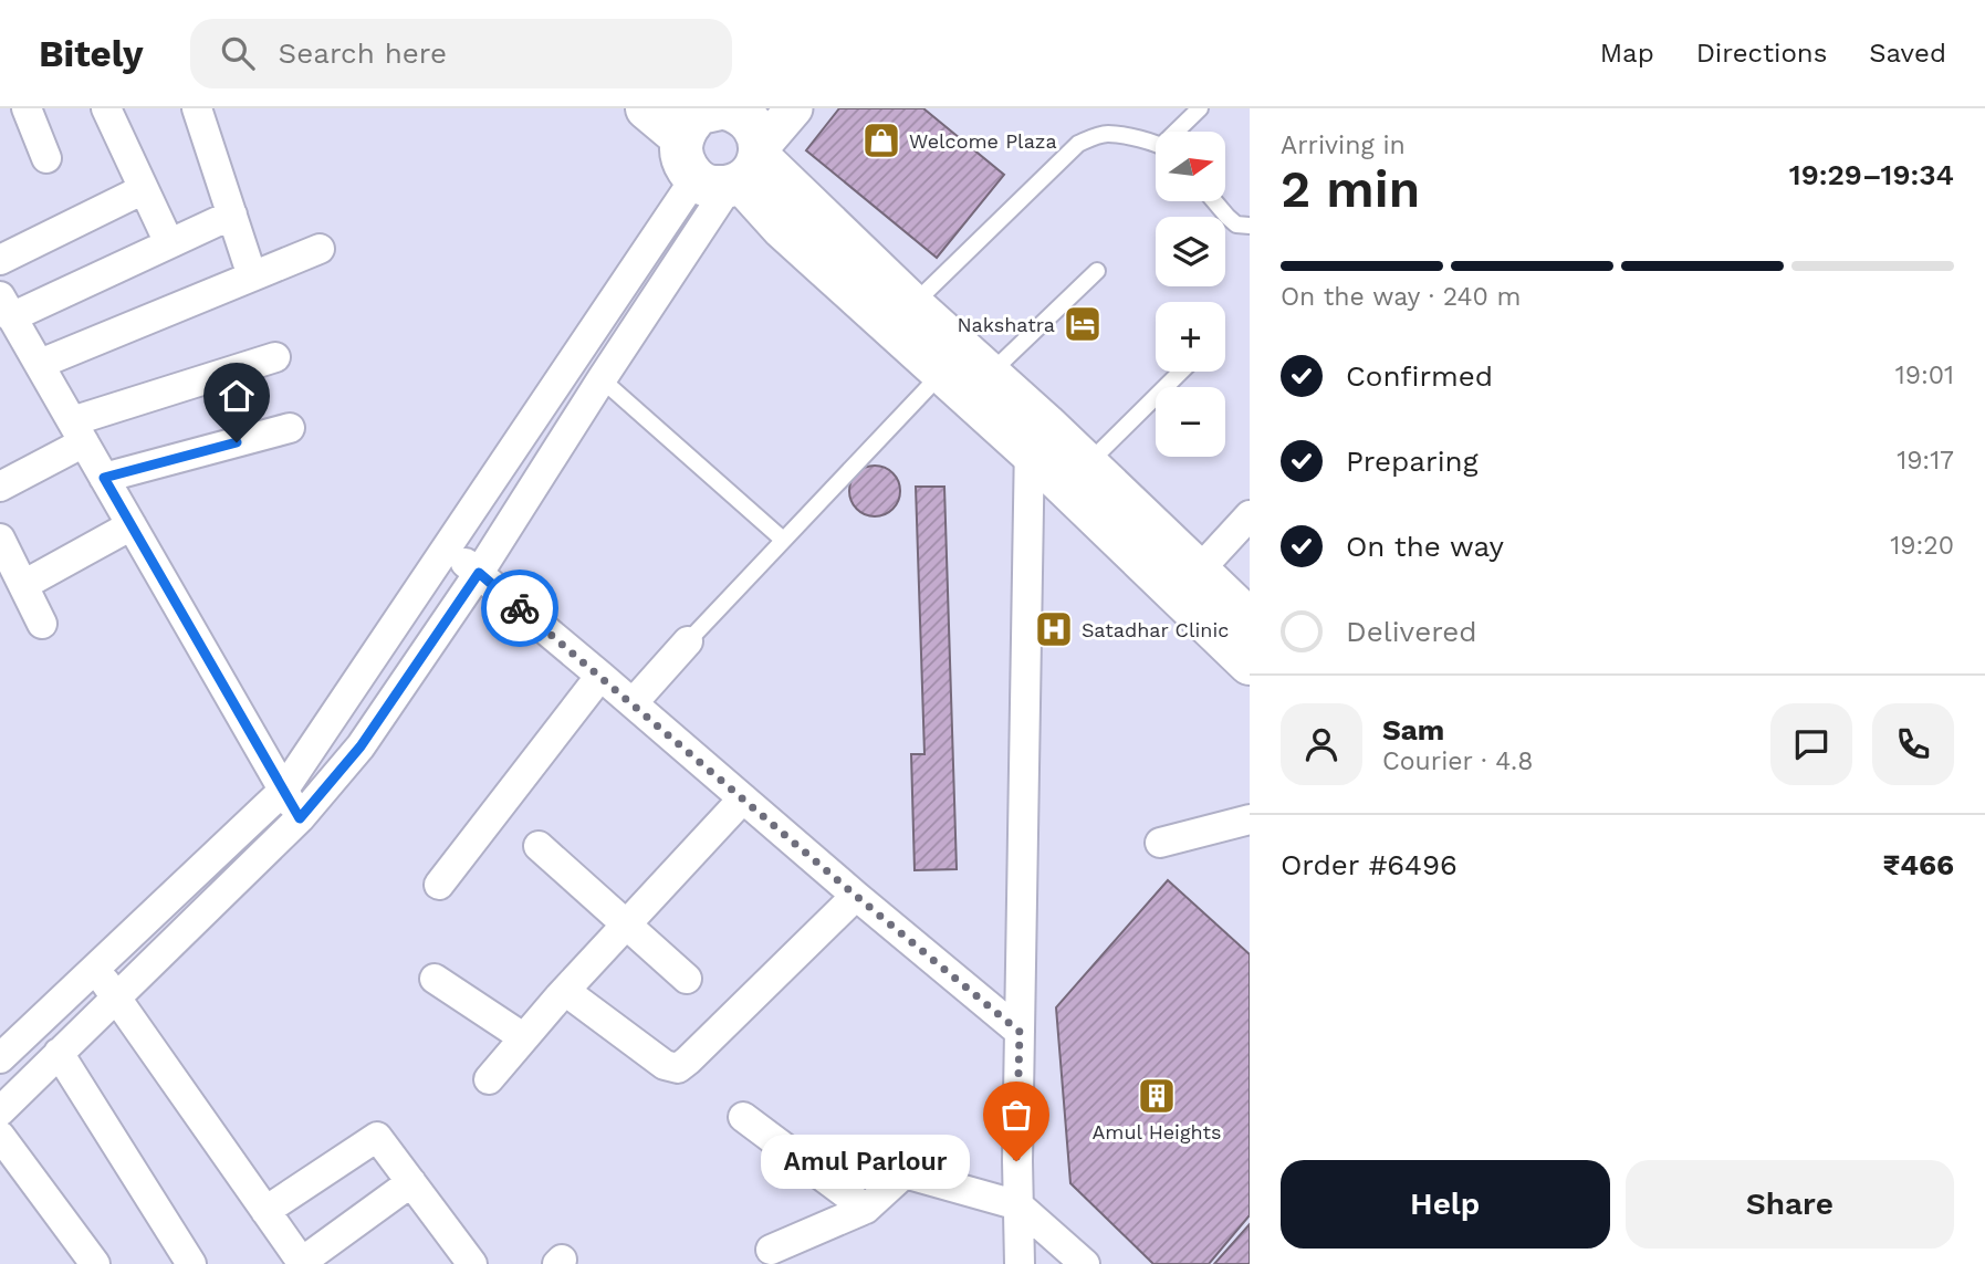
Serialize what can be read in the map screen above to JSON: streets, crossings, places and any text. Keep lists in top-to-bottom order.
{
  "places": {
    "shop": ["Welcome Plaza"],
    "hotel": ["Nakshatra"],
    "hospital": ["Satadhar Clinic"],
    "building": ["Amul Heights"],
    "other": ["Amul Parlour"]
  },
  "north": "right",
  "page": {
    "header": "Bitely",
    "search": "Search here",
    "nav": ["Map", "Directions", "Saved"],
    "heading": ["2 min", "Arriving in", "19:29–19:34"],
    "panel": [
      "Sam",
      "Courier · 4.8",
      "Order #6496",
      "₹466"
    ],
    "map_buttons": ["+", "−"],
    "bar": "On the way · 240 m",
    "list": [
      ["Confirmed", "19:01"],
      ["Preparing", "19:17"],
      ["On the way", "19:20"],
      "Delivered"
    ],
    "bubble": "Amul Parlour",
    "buttons": ["Help", "Share"]
  }
}
